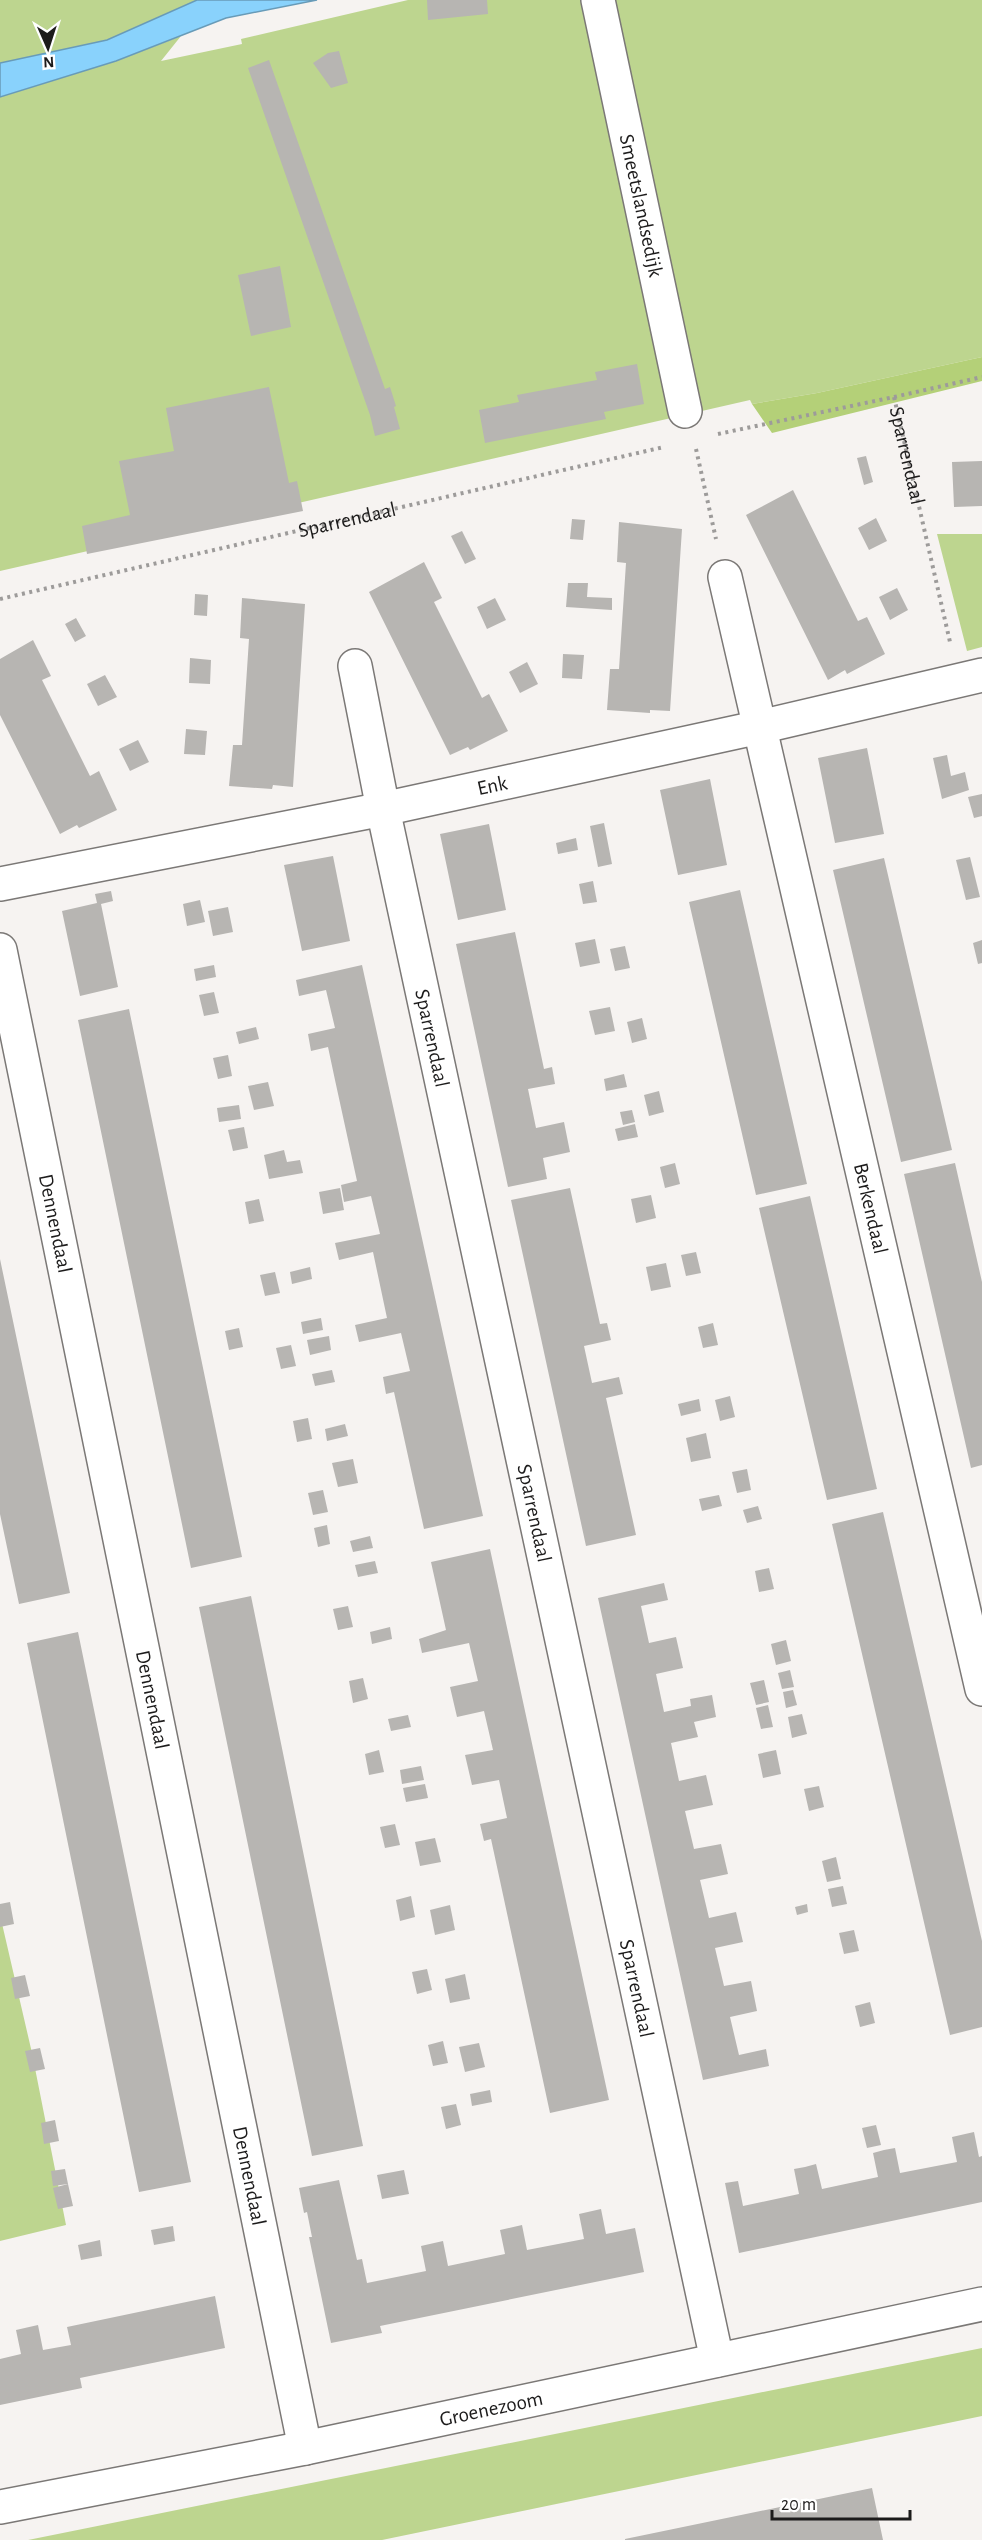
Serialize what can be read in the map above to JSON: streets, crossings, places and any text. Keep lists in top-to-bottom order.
{
  "streets": {
    "street": [
      "Smeetslandsedijk",
      "Sparrendaal",
      "Enk",
      "Berkendaal",
      "Dennendaal",
      "Groenezoom"
    ]
  },
  "crossings": [
    ["Smeetslandsedijk", "Sparrendaal"],
    ["Sparrendaal", "Enk"],
    ["Sparrendaal", "Groenezoom"],
    ["Enk", "Berkendaal"],
    ["Dennendaal", "Groenezoom"]
  ],
  "scale_bar": "20 m",
  "north": "bottom"
}
